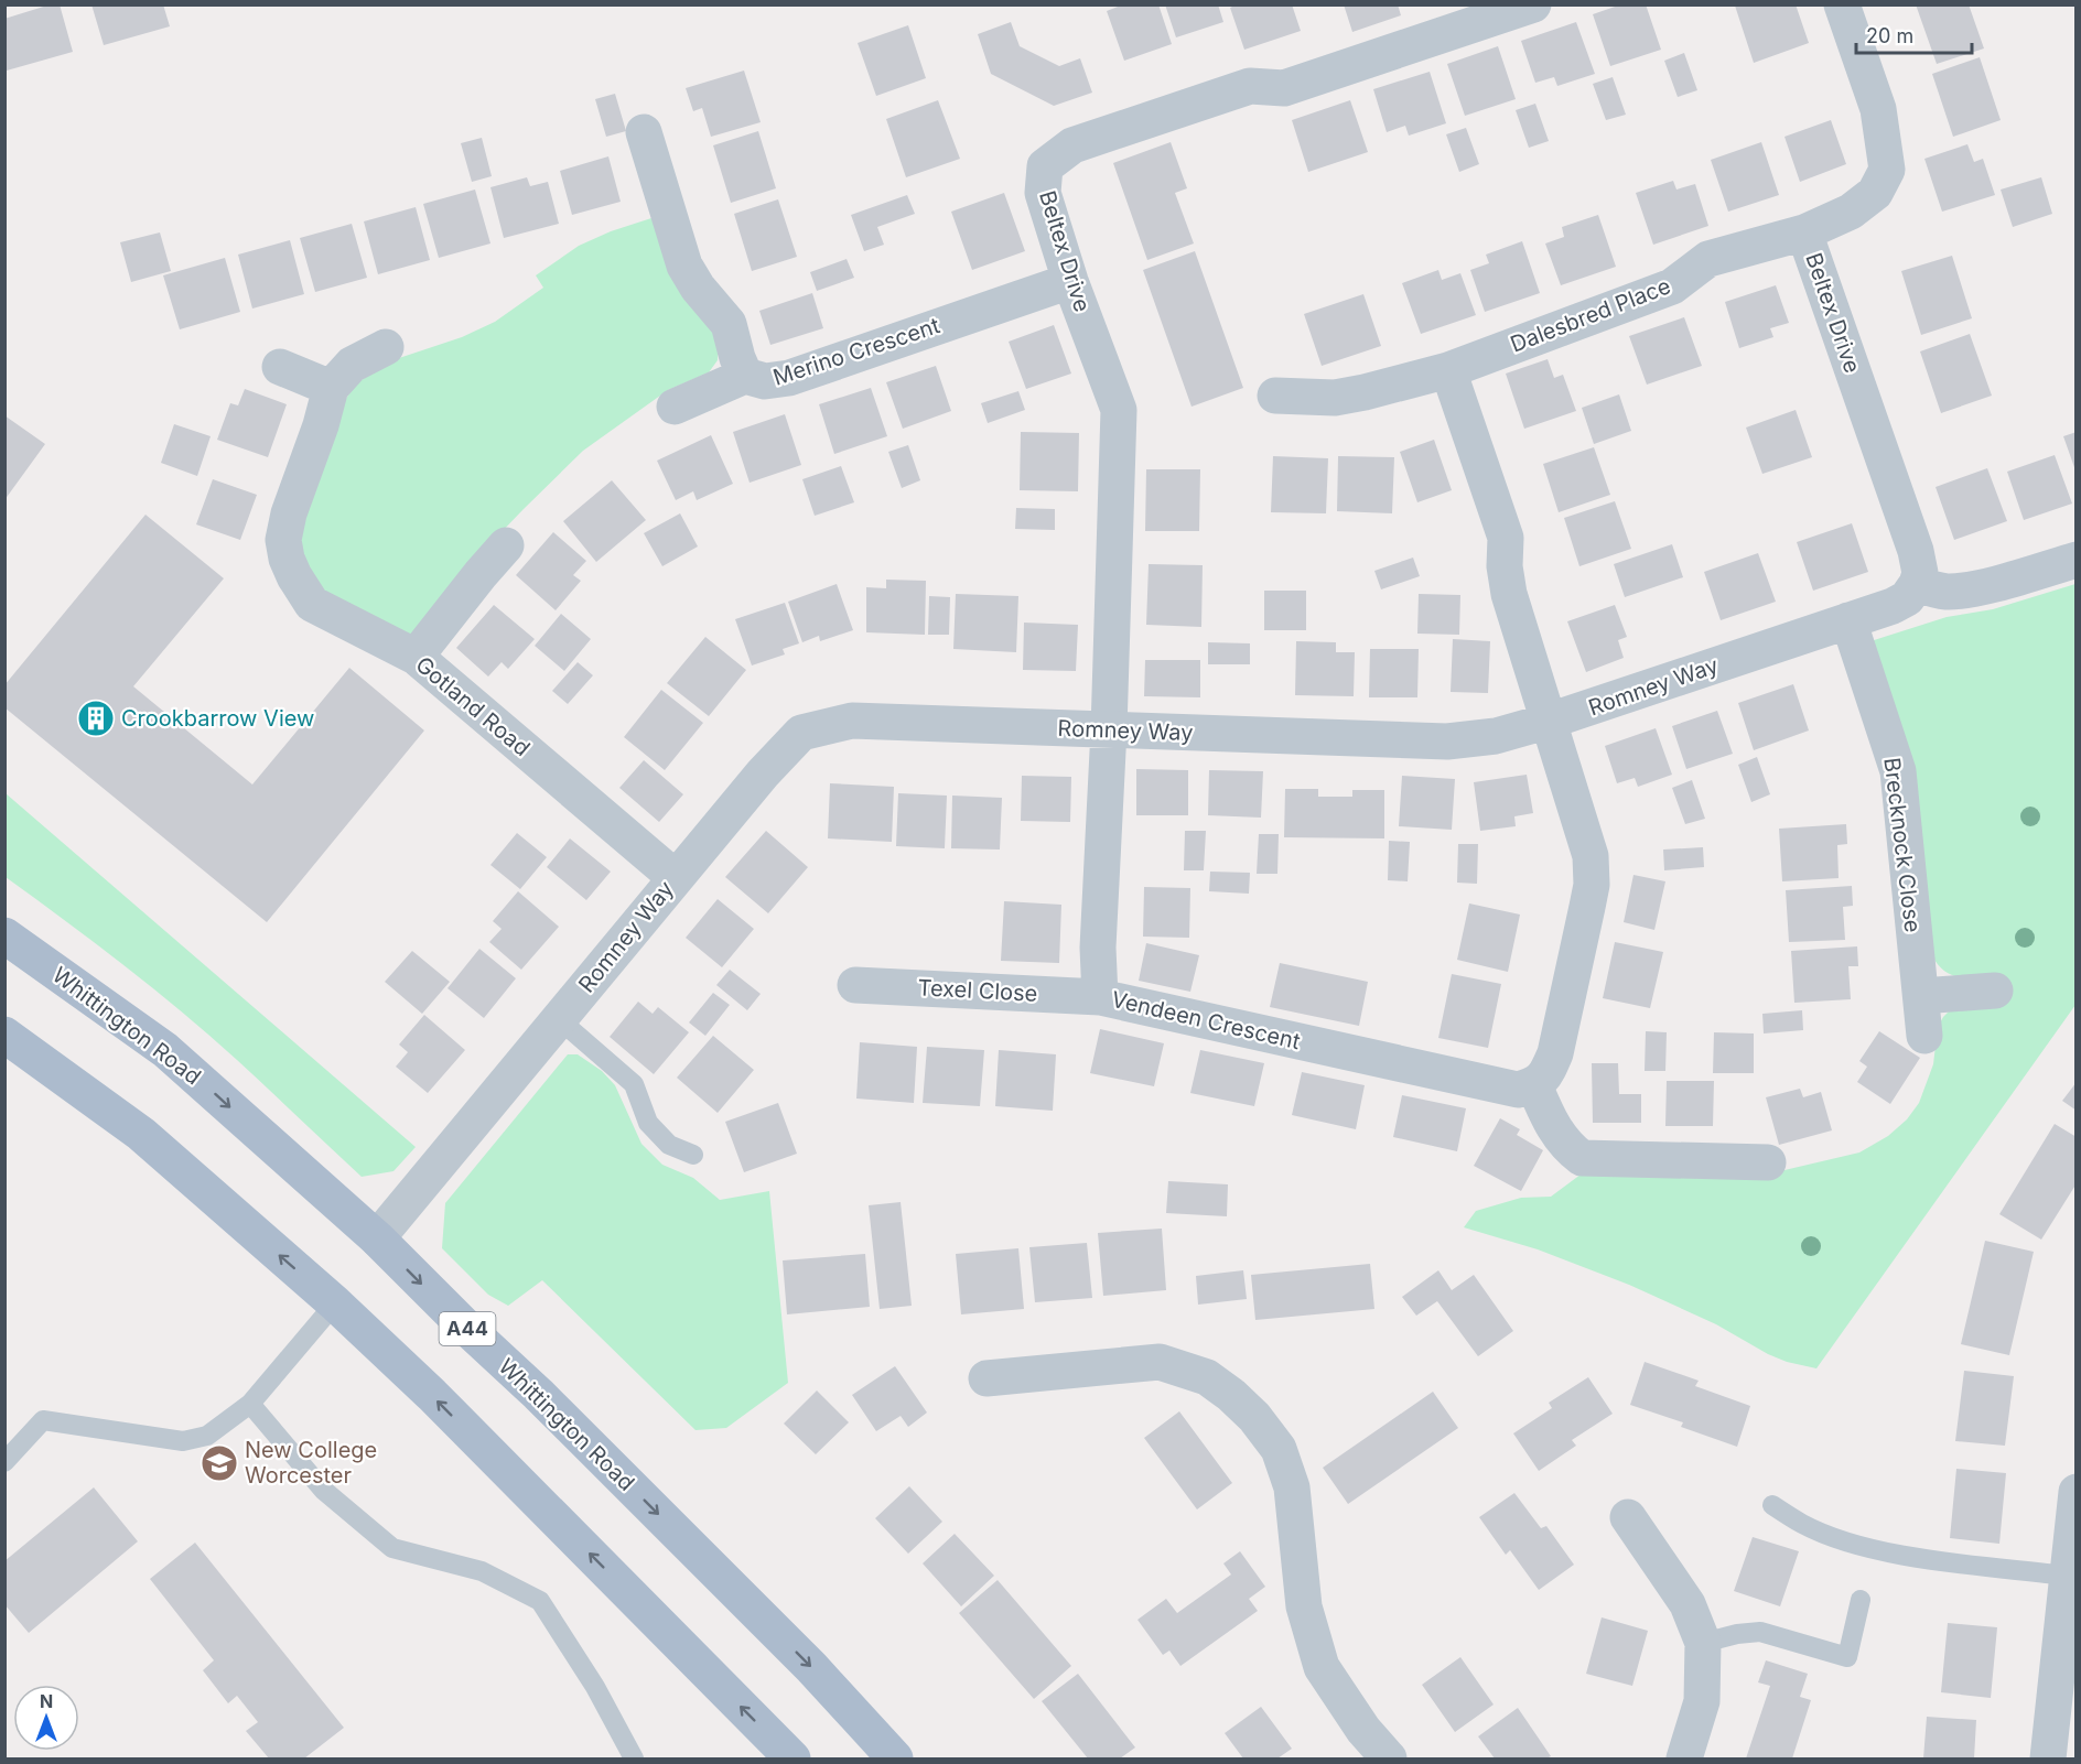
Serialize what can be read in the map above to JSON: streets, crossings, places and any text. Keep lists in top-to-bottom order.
{
  "streets": {
    "main road": ["Whittington Road", "A44"],
    "street": [
      "Beltex Drive",
      "Dalesbred Place",
      "Merino Crescent",
      "Romney Way",
      "Gotland Road",
      "Brecknock Close",
      "Texel Close",
      "Vendeen Crescent"
    ]
  },
  "crossings": [
    ["Beltex Drive", "Dalesbred Place"],
    ["Beltex Drive", "Merino Crescent"],
    ["Beltex Drive", "Romney Way"],
    ["Beltex Drive", "Vendeen Crescent"],
    ["Romney Way", "Gotland Road"],
    ["Romney Way", "Brecknock Close"],
    ["Romney Way", "Vendeen Crescent"],
    ["Romney Way", "Whittington Road"],
    ["Texel Close", "Vendeen Crescent"]
  ],
  "places": {
    "building": ["Crookbarrow View"],
    "school or university": ["New College Worcester"]
  },
  "scale_bar": "20 m",
  "north": "top"
}
